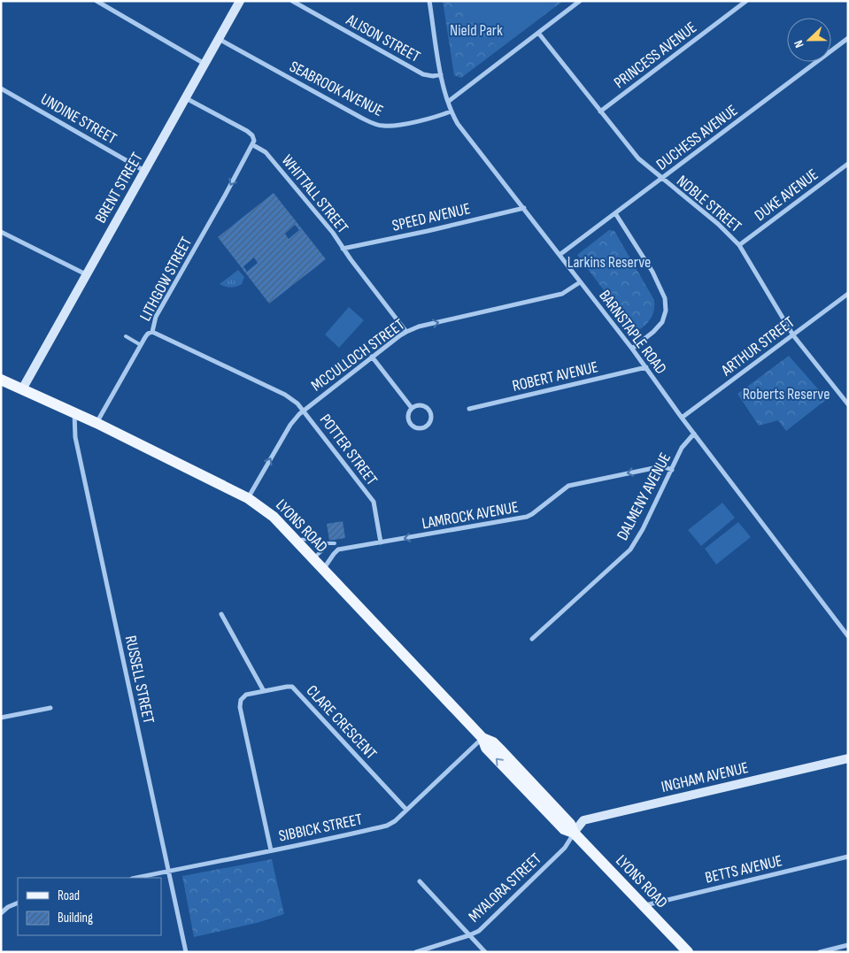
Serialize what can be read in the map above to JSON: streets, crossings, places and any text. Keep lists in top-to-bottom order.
{
  "streets": {
    "main road": ["BRENT STREET", "LYONS ROAD", "INGHAM AVENUE"],
    "street": [
      "ALISON STREET",
      "PRINCESS AVENUE",
      "SEABROOK AVENUE",
      "UNDINE STREET",
      "DUCHESS AVENUE",
      "WHITTALL STREET",
      "DUKE AVENUE",
      "NOBLE STREET",
      "SPEED AVENUE",
      "LITHGOW STREET",
      "BARNSTAPLE ROAD",
      "ARTHUR STREET",
      "MCCULLOCH STREET",
      "ROBERT AVENUE",
      "POTTER STREET",
      "DALMENY AVENUE",
      "LAMROCK AVENUE",
      "RUSSELL STREET",
      "CLARE CRESCENT",
      "SIBBICK STREET",
      "BETTS AVENUE",
      "MYALORA STREET"
    ]
  },
  "crossings": [
    ["ALISON STREET", "BARNSTAPLE ROAD"],
    ["PRINCESS AVENUE", "NOBLE STREET"],
    ["SEABROOK AVENUE", "BRENT STREET"],
    ["SEABROOK AVENUE", "BARNSTAPLE ROAD"],
    ["UNDINE STREET", "BRENT STREET"],
    ["DUCHESS AVENUE", "NOBLE STREET"],
    ["DUCHESS AVENUE", "BARNSTAPLE ROAD"],
    ["BRENT STREET", "WHITTALL STREET"],
    ["BRENT STREET", "LYONS ROAD"],
    ["WHITTALL STREET", "SPEED AVENUE"],
    ["WHITTALL STREET", "LITHGOW STREET"],
    ["WHITTALL STREET", "MCCULLOCH STREET"],
    ["DUKE AVENUE", "NOBLE STREET"],
    ["NOBLE STREET", "ARTHUR STREET"],
    ["SPEED AVENUE", "BARNSTAPLE ROAD"],
    ["LITHGOW STREET", "POTTER STREET"],
    ["LITHGOW STREET", "LYONS ROAD"],
    ["BARNSTAPLE ROAD", "ARTHUR STREET"],
    ["BARNSTAPLE ROAD", "MCCULLOCH STREET"],
    ["BARNSTAPLE ROAD", "ROBERT AVENUE"],
    ["BARNSTAPLE ROAD", "DALMENY AVENUE"],
    ["MCCULLOCH STREET", "POTTER STREET"],
    ["MCCULLOCH STREET", "LYONS ROAD"],
    ["POTTER STREET", "LAMROCK AVENUE"],
    ["DALMENY AVENUE", "LAMROCK AVENUE"],
    ["LAMROCK AVENUE", "LYONS ROAD"],
    ["LYONS ROAD", "RUSSELL STREET"],
    ["LYONS ROAD", "INGHAM AVENUE"],
    ["LYONS ROAD", "SIBBICK STREET"],
    ["LYONS ROAD", "BETTS AVENUE"],
    ["LYONS ROAD", "MYALORA STREET"],
    ["RUSSELL STREET", "SIBBICK STREET"],
    ["CLARE CRESCENT", "SIBBICK STREET"],
    ["INGHAM AVENUE", "MYALORA STREET"]
  ],
  "one_way": ["LITHGOW STREET", "MCCULLOCH STREET", "LAMROCK AVENUE"],
  "parks": ["Nield Park", "Larkins Reserve", "Roberts Reserve"],
  "legend": ["Road", "Building"],
  "north": "left"
}
